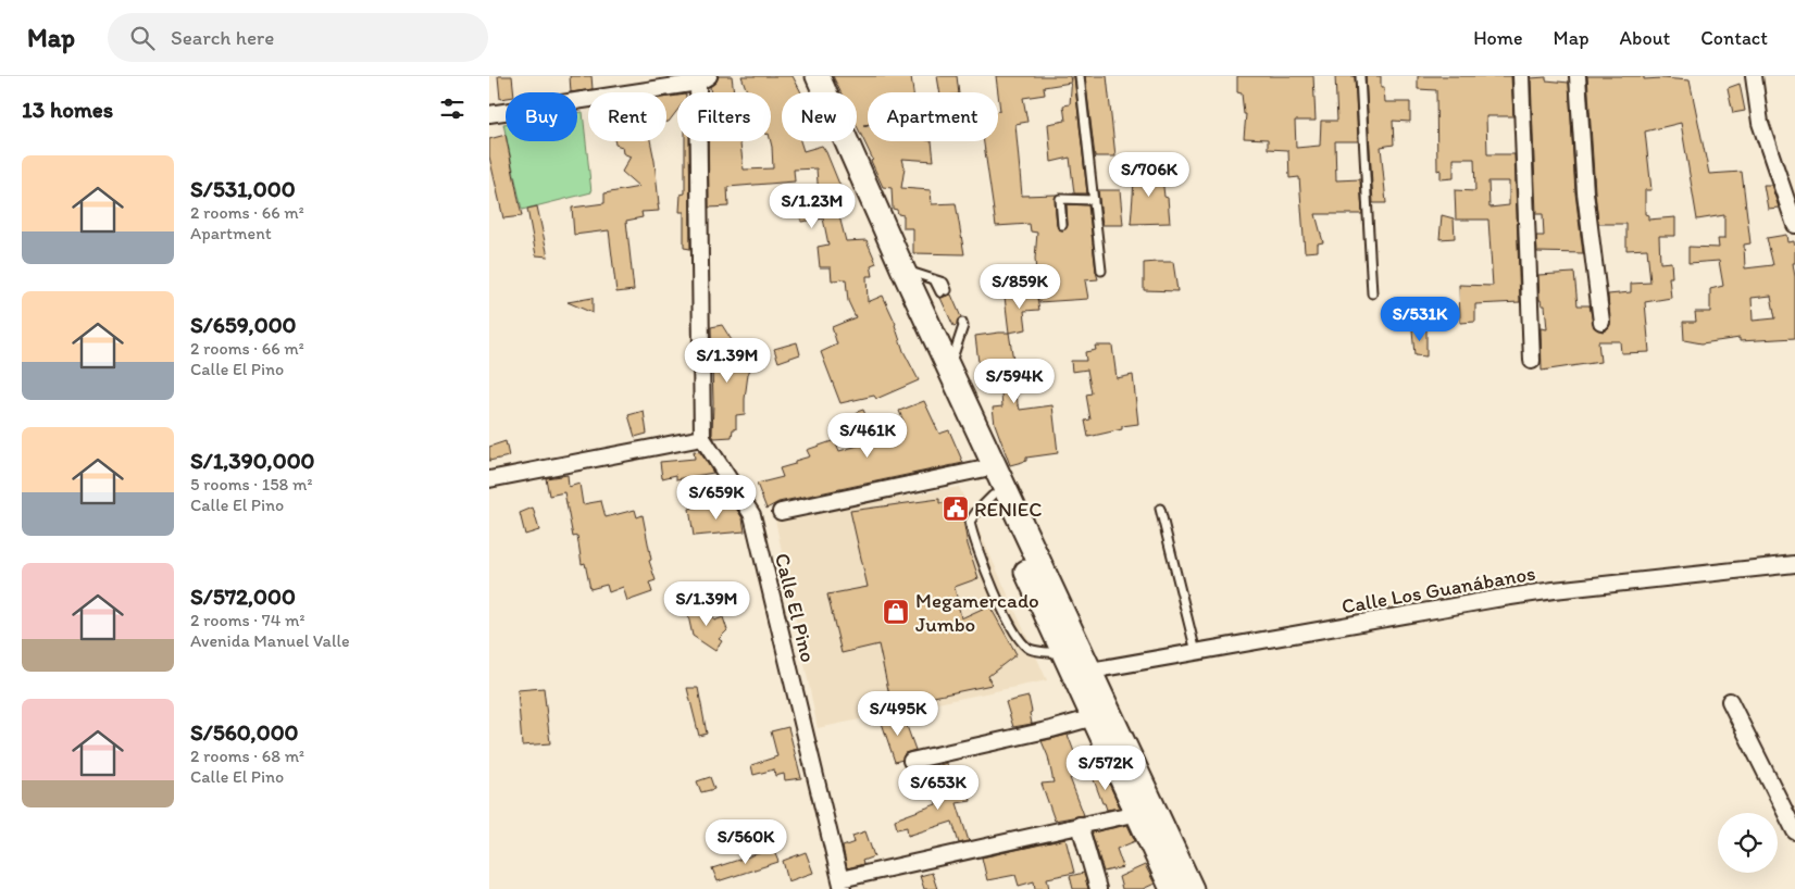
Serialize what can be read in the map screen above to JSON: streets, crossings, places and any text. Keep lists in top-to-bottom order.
{
  "streets": {
    "street": ["Calle Los Guanábanos", "Calle El Pino"]
  },
  "places": {
    "public building": ["RENIEC"],
    "shop": ["Megamercado Jumbo"]
  },
  "page": {
    "header": "Map",
    "search": "Search here",
    "nav": [
      "Home",
      "Map",
      "About",
      "Contact"
    ],
    "heading": "13 homes",
    "chip": [
      "Buy",
      "Rent",
      "Filters",
      "New",
      "Apartment"
    ],
    "list": [
      {
        "name": "S/531,000",
        "note": "2 rooms · 66 m² · Apartment"
      },
      {
        "name": "S/659,000",
        "note": "2 rooms · 66 m² · Calle El Pino"
      },
      {
        "name": "S/1,390,000",
        "note": "5 rooms · 158 m² · Calle El Pino"
      },
      {
        "name": "S/572,000",
        "note": "2 rooms · 74 m² · Avenida Manuel Valle"
      },
      {
        "name": "S/560,000",
        "note": "2 rooms · 68 m² · Calle El Pino"
      }
    ],
    "price": [
      "S/706K",
      "S/1.23M",
      "S/859K",
      "S/531K",
      "S/1.39M",
      "S/594K",
      "S/461K",
      "S/659K",
      "S/1.39M",
      "S/495K",
      "S/572K",
      "S/653K",
      "S/560K"
    ]
  }
}
